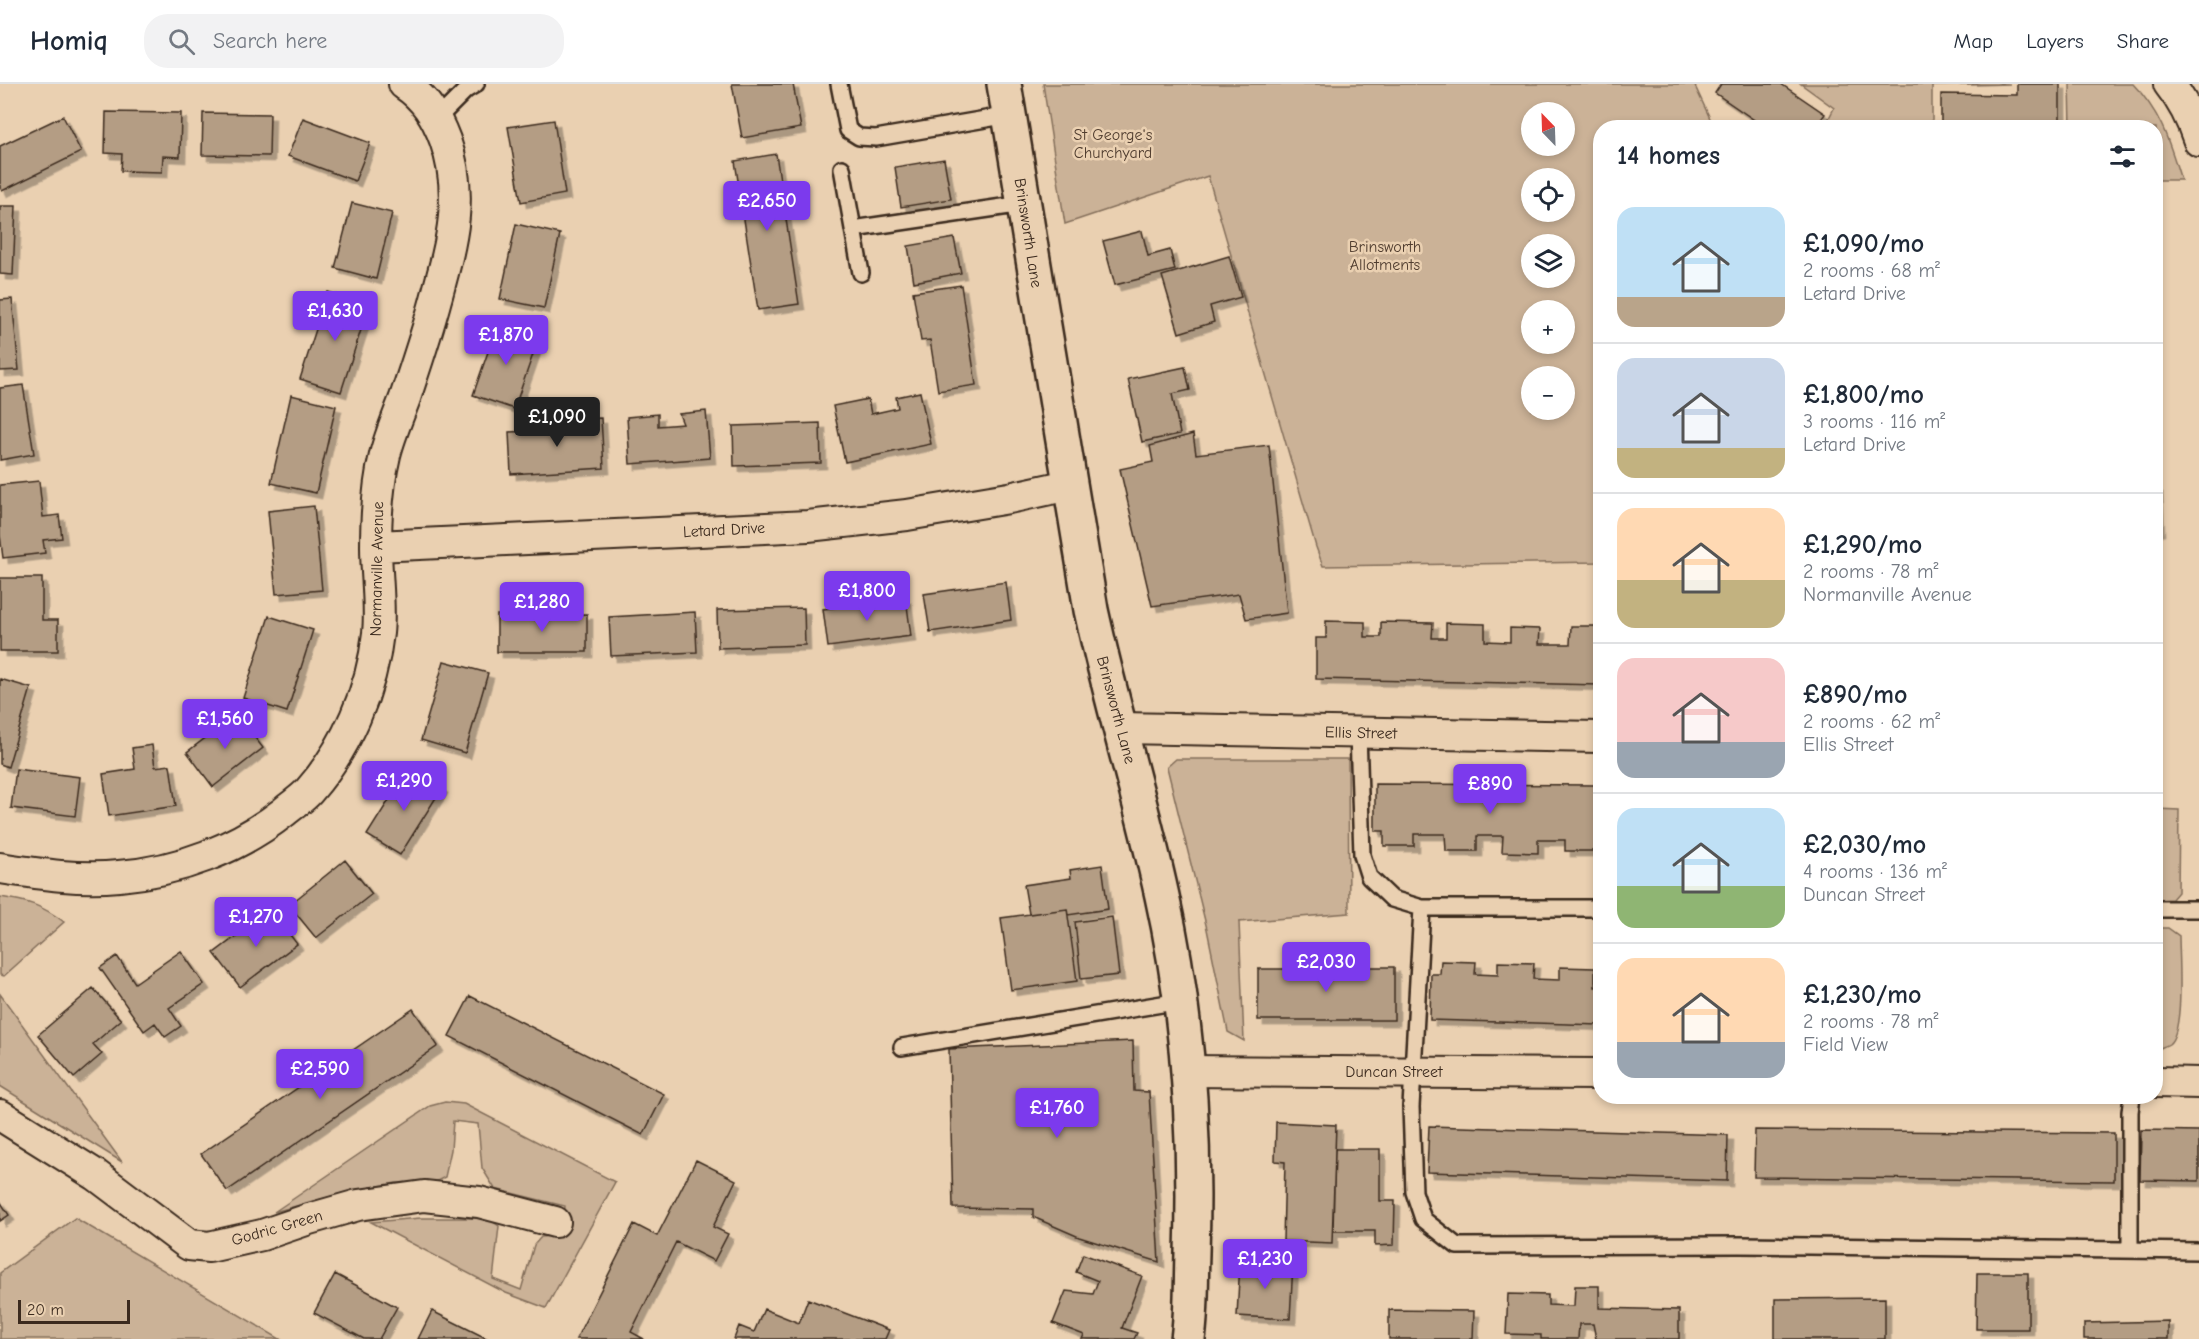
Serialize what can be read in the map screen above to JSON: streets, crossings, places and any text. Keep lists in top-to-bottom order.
{
  "streets": {
    "street": [
      "Brinsworth Lane",
      "Letard Drive",
      "Normanville Avenue",
      "Ellis Street",
      "Duncan Street",
      "Godric Green"
    ]
  },
  "crossings": [
    ["Brinsworth Lane", "Letard Drive"],
    ["Brinsworth Lane", "Ellis Street"],
    ["Brinsworth Lane", "Duncan Street"],
    ["Letard Drive", "Normanville Avenue"]
  ],
  "parks": ["St George's Churchyard", "Brinsworth Allotments"],
  "scale_bar": "20 m",
  "north": "top left",
  "page": {
    "header": "Homiq",
    "search": "Search here",
    "nav": ["Map", "Layers", "Share"],
    "map_buttons": ["+", "−"],
    "heading": "14 homes",
    "price": [
      "£2,650",
      "£1,630",
      "£1,870",
      "£1,090",
      "£1,800",
      "£1,280",
      "£1,560",
      "£1,290",
      "£890",
      "£1,270",
      "£2,030",
      "£2,590",
      "£1,760",
      "£1,230"
    ],
    "list": [
      {
        "name": "£1,090/mo",
        "note": "2 rooms · 68 m² · Letard Drive"
      },
      {
        "name": "£1,800/mo",
        "note": "3 rooms · 116 m² · Letard Drive"
      },
      {
        "name": "£1,290/mo",
        "note": "2 rooms · 78 m² · Normanville Avenue"
      },
      {
        "name": "£890/mo",
        "note": "2 rooms · 62 m² · Ellis Street"
      },
      {
        "name": "£2,030/mo",
        "note": "4 rooms · 136 m² · Duncan Street"
      },
      {
        "name": "£1,230/mo",
        "note": "2 rooms · 78 m² · Field View"
      }
    ],
    "scale": "20 m"
  }
}
